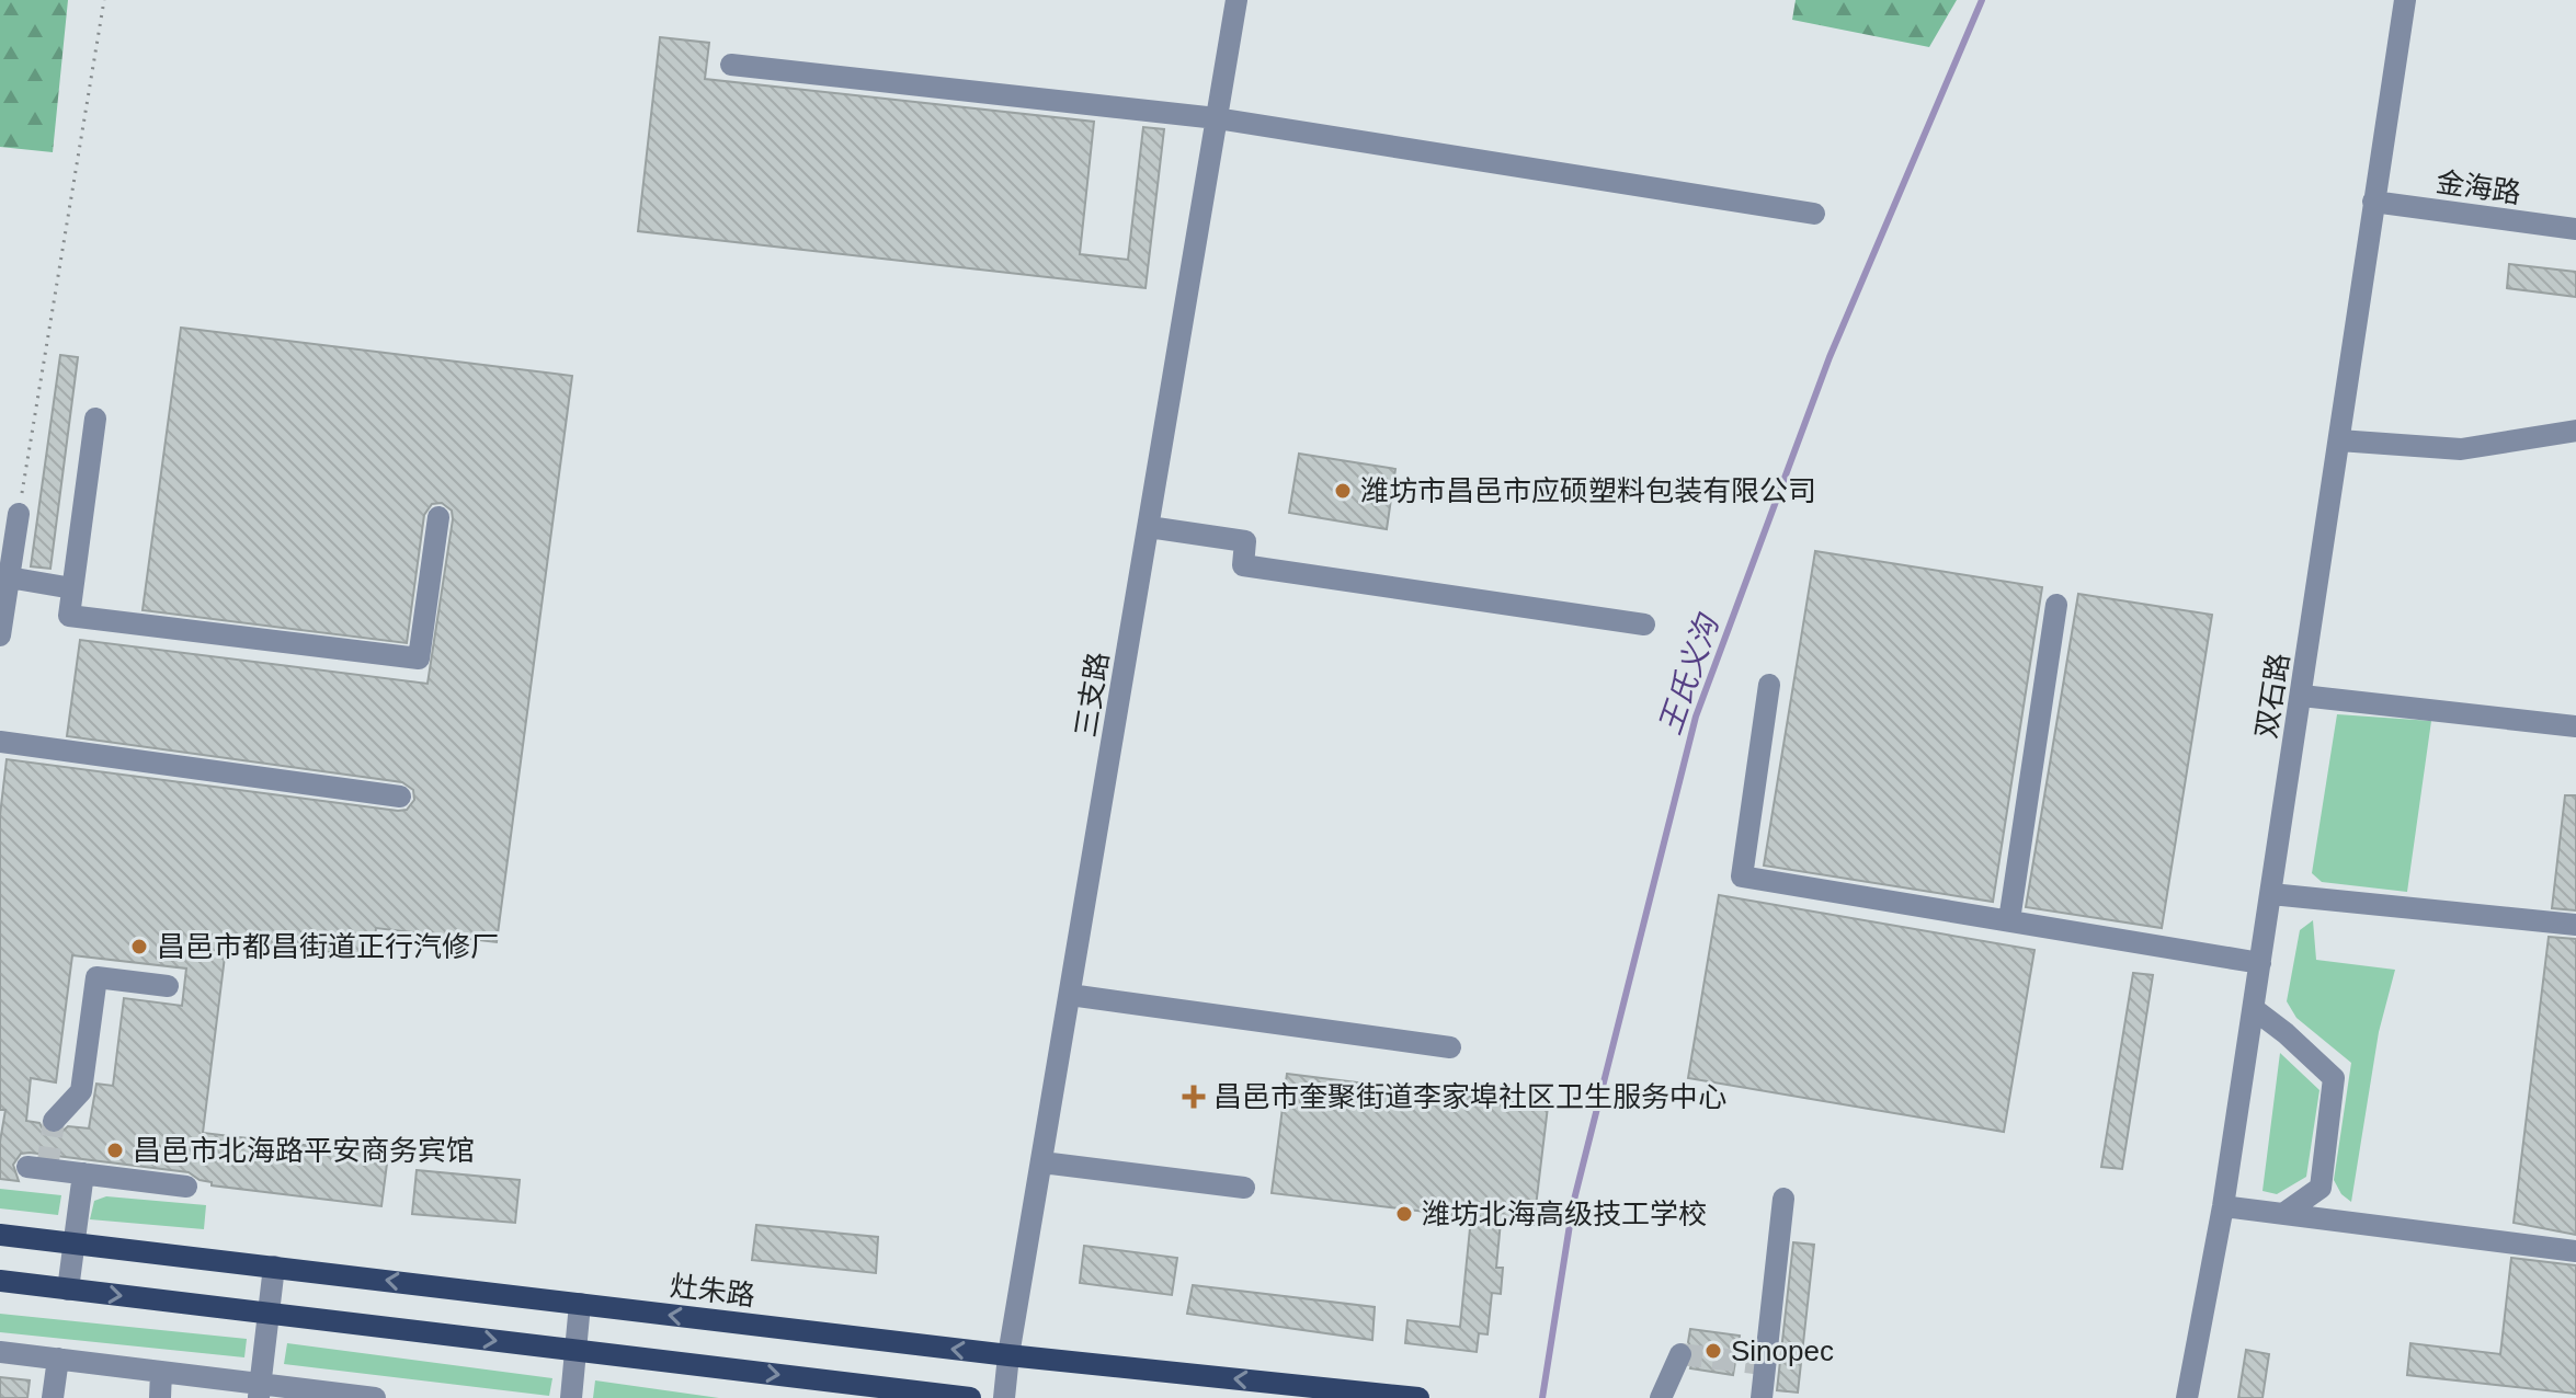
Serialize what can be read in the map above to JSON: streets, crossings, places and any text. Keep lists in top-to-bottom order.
{
  "streets": {
    "main road": ["灶朱路"],
    "street": ["金海路", "三支路", "双石路"]
  },
  "crossings": [
    ["金海路", "双石路"],
    ["三支路", "灶朱路"]
  ],
  "water": ["王氏义沟"],
  "places": {
    "other": [
      "潍坊市昌邑市应硕塑料包装有限公司",
      "昌邑市都昌街道正行汽修厂",
      "昌邑市北海路平安商务宾馆",
      "潍坊北海高级技工学校",
      "Sinopec"
    ],
    "health": ["昌邑市奎聚街道李家埠社区卫生服务中心"]
  }
}
